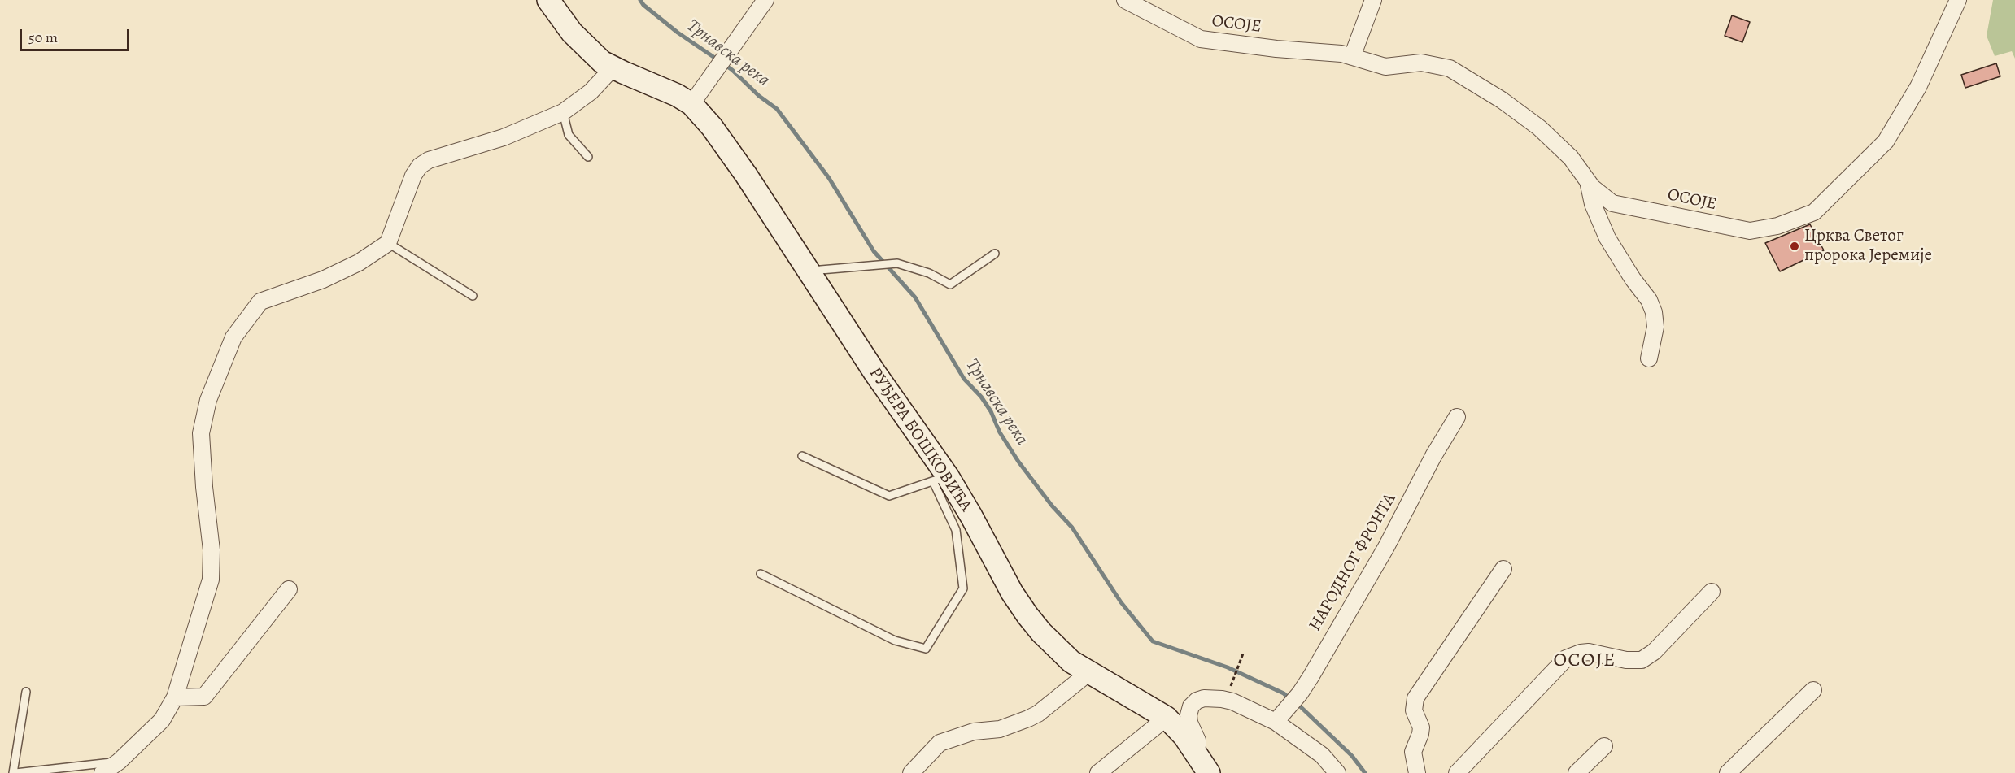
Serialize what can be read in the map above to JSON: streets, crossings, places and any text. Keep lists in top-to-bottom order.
{
  "streets": {
    "main road": ["РУЂЕРА БОШКОВИЋА"],
    "street": ["ОСОЈЕ", "НАРОДНОГ ФРОНТА"]
  },
  "crossings": [
    ["РУЂЕРА БОШКОВИЋА", "НАРОДНОГ ФРОНТА"]
  ],
  "districts": ["ОСОЈЕ"],
  "water": ["Трнавска река"],
  "places": ["Црква Светог пророка Јеремије"],
  "scale_bar": "50 m"
}
